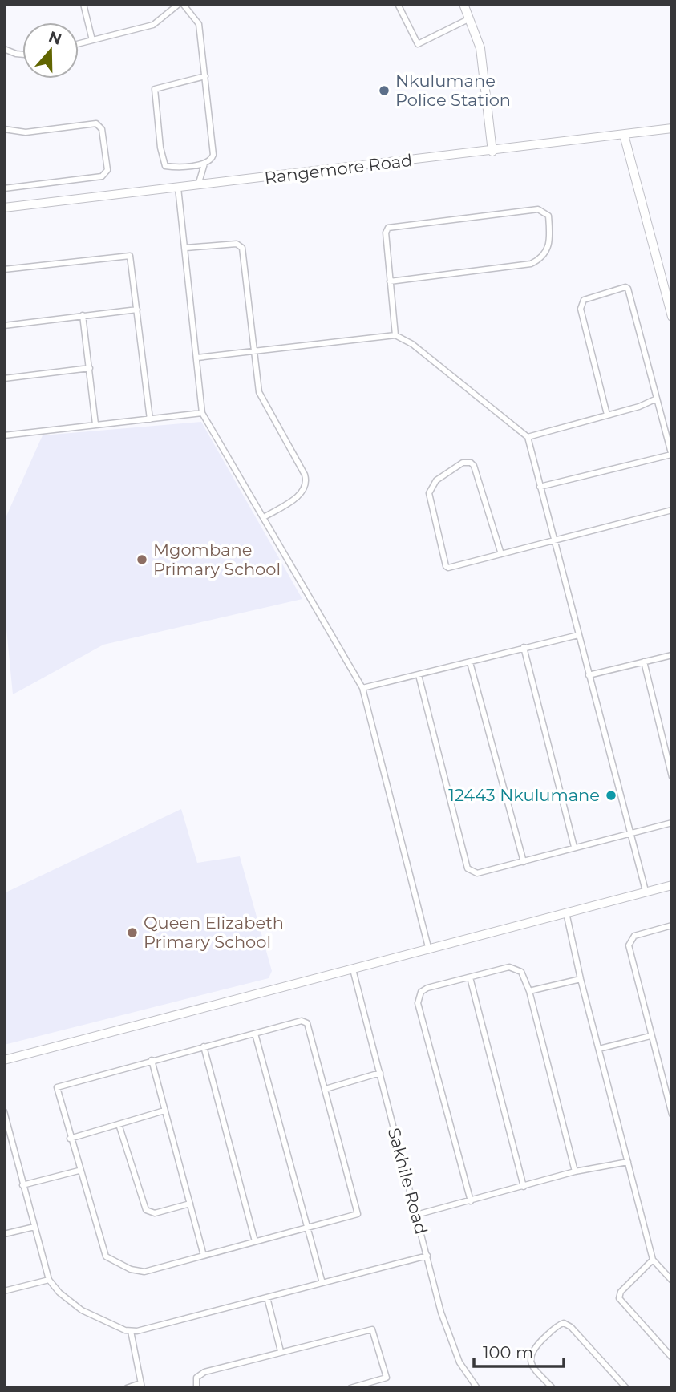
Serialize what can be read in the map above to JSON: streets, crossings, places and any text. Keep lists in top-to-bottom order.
{
  "streets": {
    "street": ["Rangemore Road", "Sakhile Road"]
  },
  "places": [
    "Nkulumane Police Station",
    "Mgombane Primary School",
    "12443 Nkulumane",
    "Queen Elizabeth Primary School"
  ],
  "scale_bar": "100 m",
  "north": "top"
}
